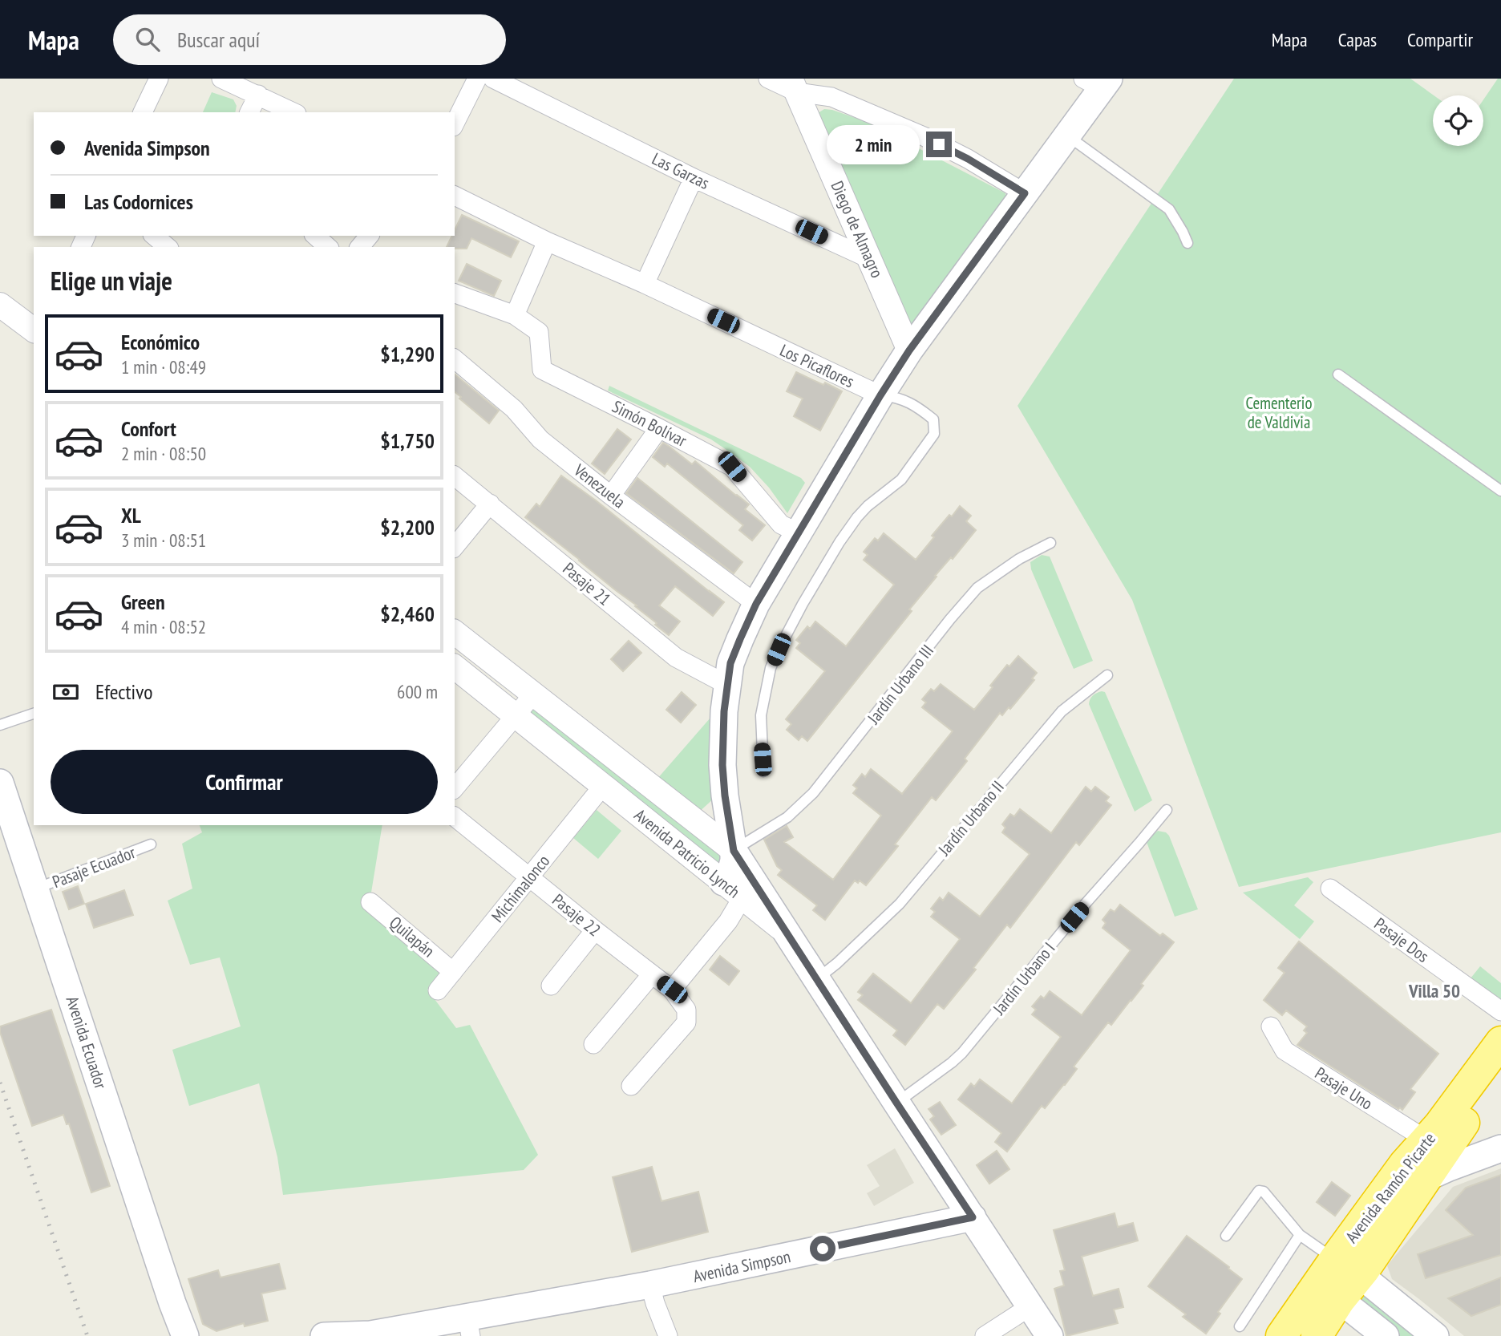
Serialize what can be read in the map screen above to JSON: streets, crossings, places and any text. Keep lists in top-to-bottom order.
{
  "streets": {
    "highway": ["Avenida Ramón Picarte"],
    "main road": ["Avenida Patricio Lynch", "Avenida Ecuador", "Avenida Simpson"],
    "street": [
      "Las Garzas",
      "Diego de Almagro",
      "Los Picaflores",
      "Simón Bolívar",
      "Venezuela",
      "Pasaje 21",
      "Michimalonco",
      "Pasaje 22",
      "Quilapán",
      "Pasaje Dos",
      "Pasaje Uno"
    ],
    "lane": [
      "Jardín Urbano III",
      "Jardín Urbano II",
      "Pasaje Ecuador",
      "Jardín Urbano I"
    ]
  },
  "crossings": [
    ["Las Garzas", "Diego de Almagro"],
    ["Jardín Urbano III", "Avenida Patricio Lynch"],
    ["Jardín Urbano II", "Avenida Patricio Lynch"],
    ["Avenida Patricio Lynch", "Michimalonco"],
    ["Avenida Patricio Lynch", "Jardín Urbano I"],
    ["Avenida Patricio Lynch", "Avenida Simpson"],
    ["Pasaje Ecuador", "Avenida Ecuador"],
    ["Michimalonco", "Pasaje 22"],
    ["Michimalonco", "Quilapán"],
    ["Pasaje Uno", "Avenida Ramón Picarte"]
  ],
  "districts": ["Villa 50"],
  "parks": ["Cementerio de Valdivia"],
  "page": {
    "header": "Mapa",
    "search": "Buscar aquí",
    "nav": ["Mapa", "Capas", "Compartir"],
    "banner": ["Avenida Simpson", "Las Codornices"],
    "bubble": "2 min",
    "heading": "Elige un viaje",
    "list": [
      {
        "name": "Económico",
        "note": "1 min · 08:49",
        "value": "$1,290"
      },
      {
        "name": "Confort",
        "note": "2 min · 08:50",
        "value": "$1,750"
      },
      {
        "name": "XL",
        "note": "3 min · 08:51",
        "value": "$2,200"
      },
      {
        "name": "Green",
        "note": "4 min · 08:52",
        "value": "$2,460"
      }
    ],
    "pay": ["Efectivo", "600 m"],
    "buttons": "Confirmar"
  }
}
